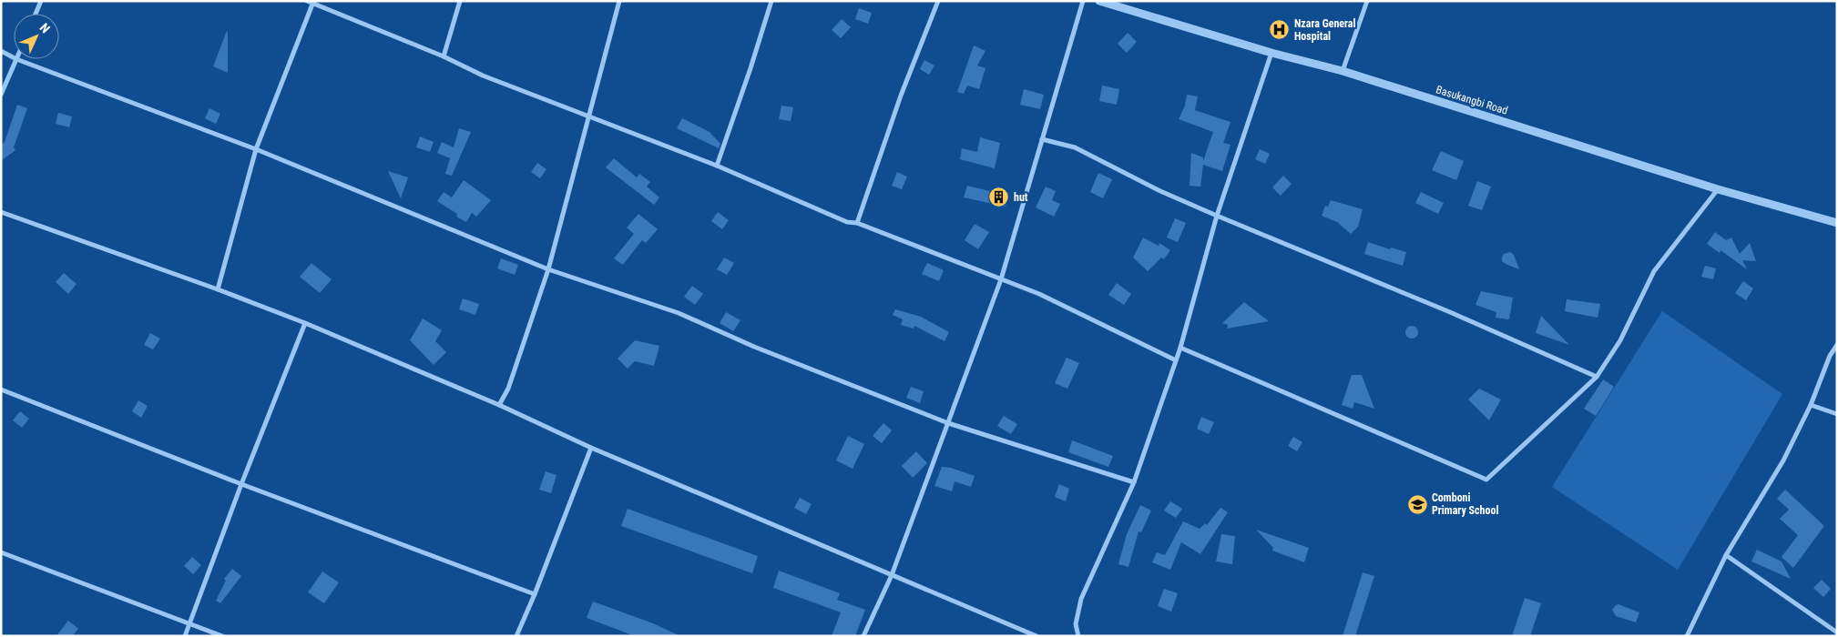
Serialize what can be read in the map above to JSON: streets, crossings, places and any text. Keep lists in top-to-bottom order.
{
  "streets": {
    "street": ["Basukangbi Road"]
  },
  "places": {
    "hospital": ["Nzara General Hospital"],
    "building": ["hut"],
    "school or university": ["Comboni Primary School"]
  },
  "north": "top right"
}
